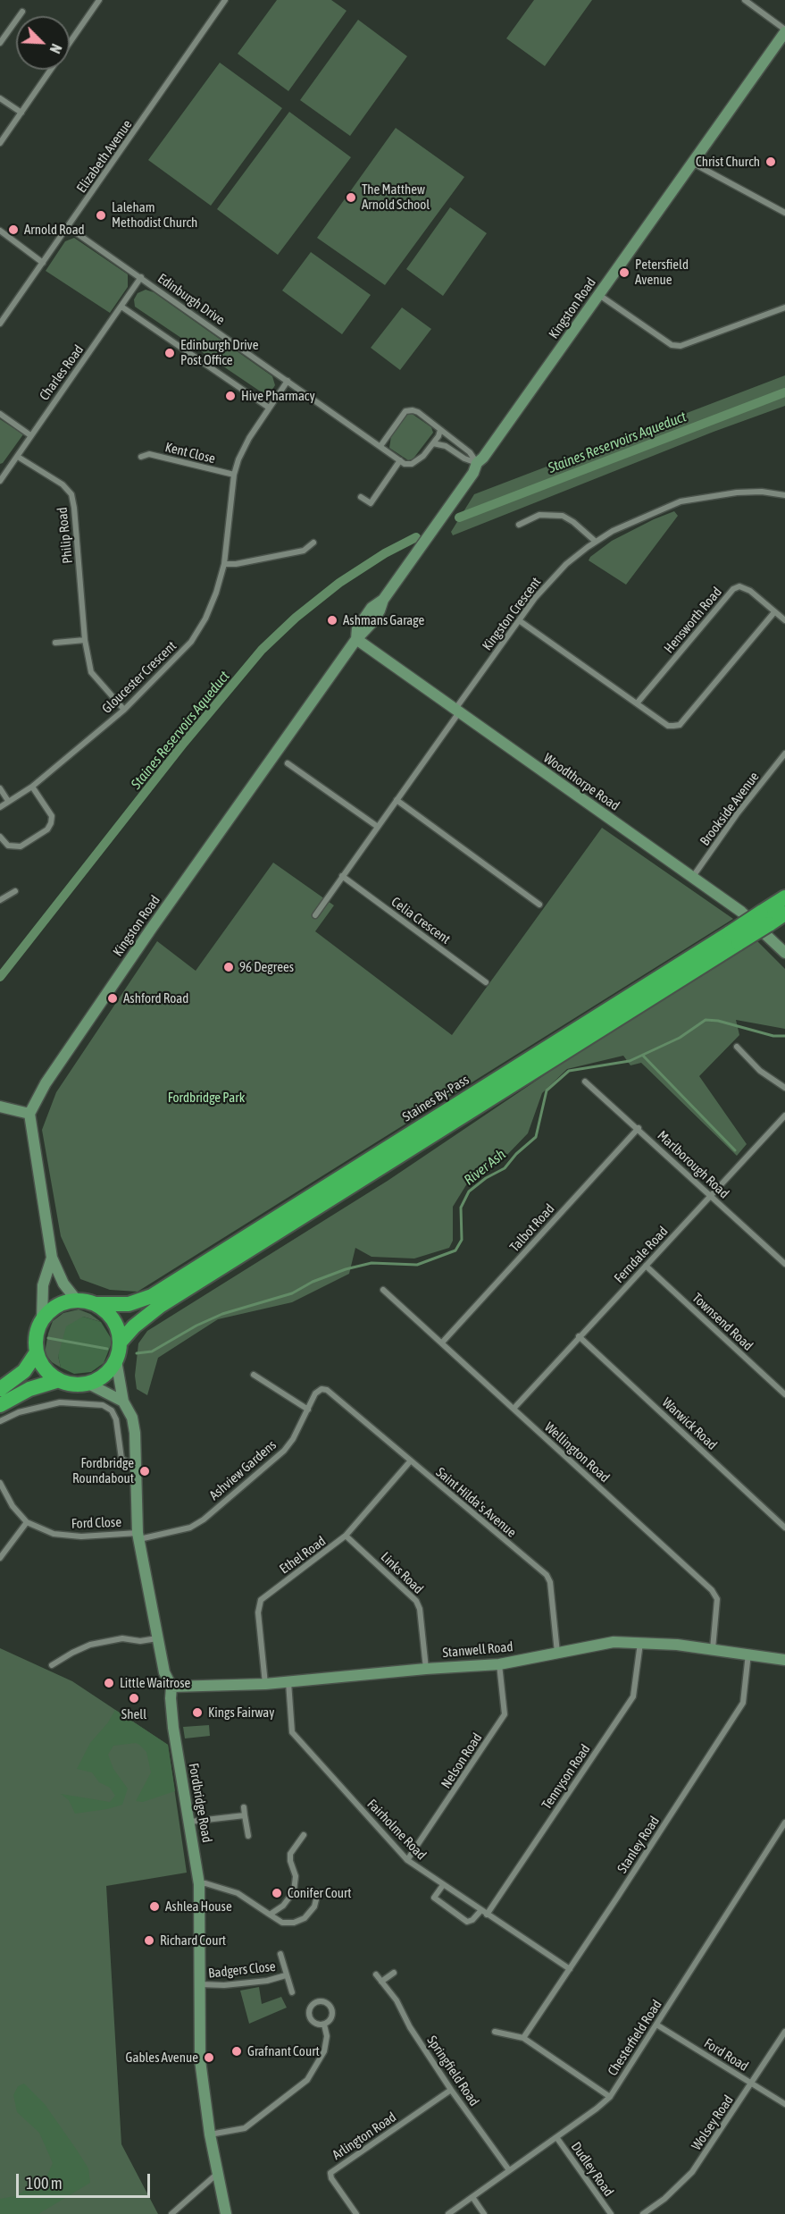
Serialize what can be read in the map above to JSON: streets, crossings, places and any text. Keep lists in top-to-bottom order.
{
  "streets": {
    "highway": ["Staines By-Pass"],
    "street": [
      "Elizabeth Avenue",
      "Edinburgh Drive",
      "Kingston Road",
      "Charles Road",
      "Kent Close",
      "Philip Road",
      "Kingston Crescent",
      "Hensworth Road",
      "Gloucester Crescent",
      "Woodthorpe Road",
      "Brookside Avenue",
      "Celia Crescent",
      "Marlborough Road",
      "Talbot Road",
      "Ferndale Road",
      "Townsend Road",
      "Warwick Road",
      "Wellington Road",
      "Ashview Gardens",
      "Saint Hilda's Avenue",
      "Ford Close",
      "Ethel Road",
      "Links Road",
      "Stanwell Road",
      "Nelson Road",
      "Tennyson Road",
      "Fordbridge Road",
      "Fairholme Road",
      "Stanley Road",
      "Badgers Close",
      "Chesterfield Road",
      "Ford Road",
      "Springfield Road",
      "Wolsey Road",
      "Arlington Road",
      "Dudley Road"
    ]
  },
  "crossings": [
    ["Elizabeth Avenue", "Edinburgh Drive"],
    ["Edinburgh Drive", "Charles Road"],
    ["Edinburgh Drive", "Gloucester Crescent"],
    ["Kingston Road", "Woodthorpe Road"],
    ["Charles Road", "Philip Road"],
    ["Kent Close", "Gloucester Crescent"],
    ["Philip Road", "Gloucester Crescent"],
    ["Kingston Crescent", "Woodthorpe Road"],
    ["Woodthorpe Road", "Brookside Avenue"],
    ["Staines By-Pass", "Fordbridge Road"],
    ["Marlborough Road", "Talbot Road"],
    ["Marlborough Road", "Ferndale Road"],
    ["Talbot Road", "Wellington Road"],
    ["Ferndale Road", "Townsend Road"],
    ["Ferndale Road", "Warwick Road"],
    ["Ferndale Road", "Wellington Road"],
    ["Wellington Road", "Stanwell Road"],
    ["Ashview Gardens", "Saint Hilda's Avenue"],
    ["Ashview Gardens", "Ford Close"],
    ["Ashview Gardens", "Fordbridge Road"],
    ["Saint Hilda's Avenue", "Ethel Road"],
    ["Saint Hilda's Avenue", "Stanwell Road"],
    ["Ford Close", "Fordbridge Road"],
    ["Ethel Road", "Links Road"],
    ["Ethel Road", "Stanwell Road"],
    ["Links Road", "Stanwell Road"],
    ["Stanwell Road", "Nelson Road"],
    ["Stanwell Road", "Tennyson Road"],
    ["Stanwell Road", "Fordbridge Road"],
    ["Stanwell Road", "Fairholme Road"],
    ["Stanwell Road", "Stanley Road"],
    ["Nelson Road", "Fairholme Road"],
    ["Tennyson Road", "Fairholme Road"],
    ["Fordbridge Road", "Badgers Close"],
    ["Fairholme Road", "Stanley Road"],
    ["Chesterfield Road", "Ford Road"],
    ["Chesterfield Road", "Springfield Road"],
    ["Chesterfield Road", "Dudley Road"],
    ["Ford Road", "Wolsey Road"],
    ["Springfield Road", "Arlington Road"]
  ],
  "water": ["Staines Reservoirs Aqueduct", "River Ash"],
  "parks": ["Fordbridge Park"],
  "places": [
    "Christ Church",
    "The Matthew Arnold School",
    "Laleham Methodist Church",
    "Arnold Road",
    "Petersfield Avenue",
    "Edinburgh Drive Post Office",
    "Hive Pharmacy",
    "Ashmans Garage",
    "96 Degrees",
    "Ashford Road",
    "Fordbridge Roundabout",
    "Little Waitrose",
    "Shell",
    "Kings Fairway",
    "Conifer Court",
    "Ashlea House",
    "Richard Court",
    "Grafnant Court",
    "Gables Avenue"
  ],
  "scale_bar": "100 m",
  "north": "bottom right"
}
